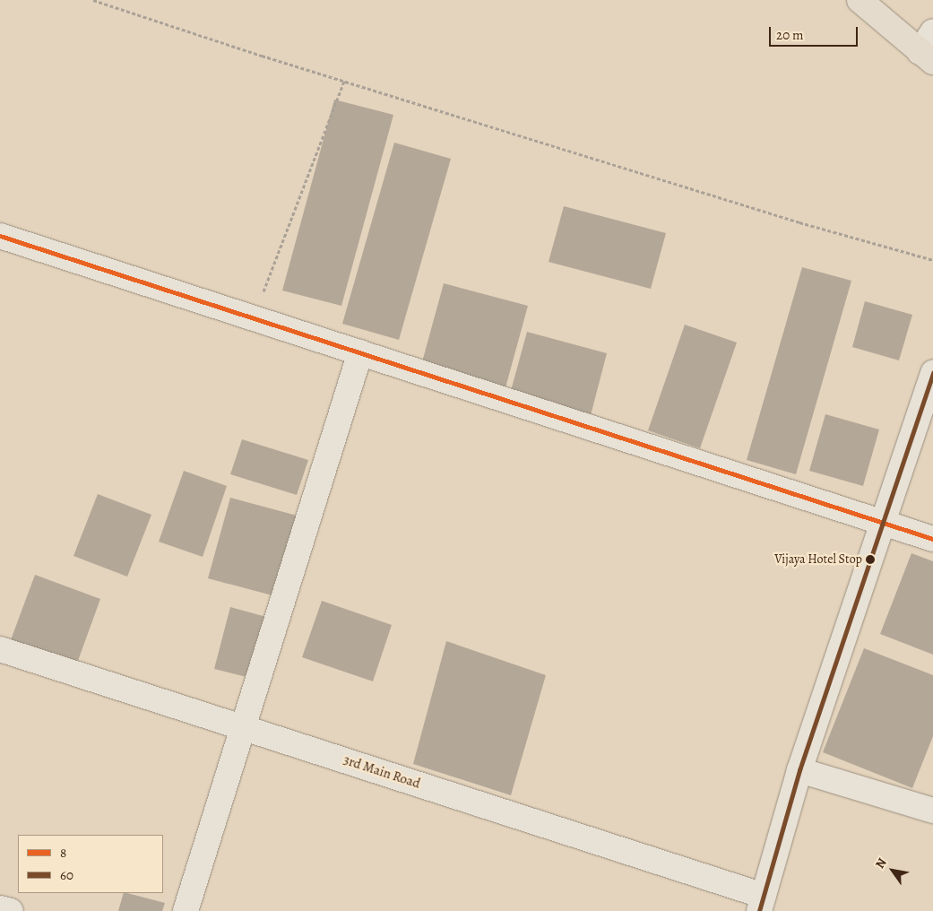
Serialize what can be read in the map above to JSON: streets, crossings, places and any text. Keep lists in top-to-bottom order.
{
  "streets": {
    "street": ["3rd Main Road"]
  },
  "places": ["Vijaya Hotel Stop"],
  "lines": ["transit line 8", "transit line 60"],
  "legend": ["8", "60"],
  "scale_bar": "20 m",
  "north": "top left"
}
